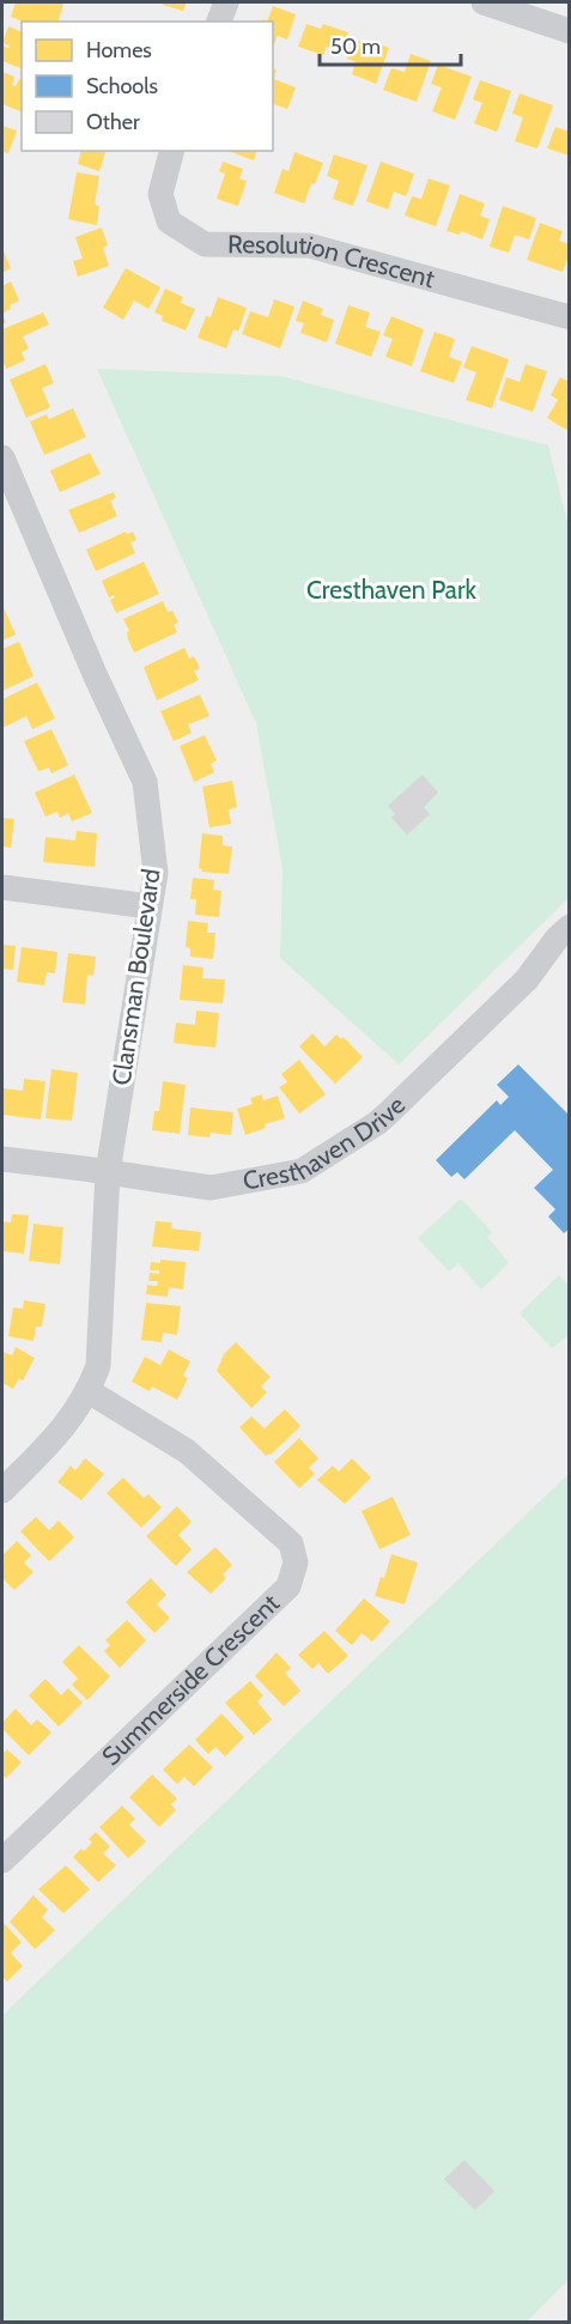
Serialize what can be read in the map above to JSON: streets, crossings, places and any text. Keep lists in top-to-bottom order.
{
  "streets": {
    "street": [
      "Resolution Crescent",
      "Clansman Boulevard",
      "Cresthaven Drive",
      "Summerside Crescent"
    ]
  },
  "crossings": [
    ["Clansman Boulevard", "Cresthaven Drive"],
    ["Clansman Boulevard", "Summerside Crescent"]
  ],
  "parks": ["Cresthaven Park"],
  "legend": ["Homes", "Schools", "Other"],
  "scale_bar": "50 m"
}
